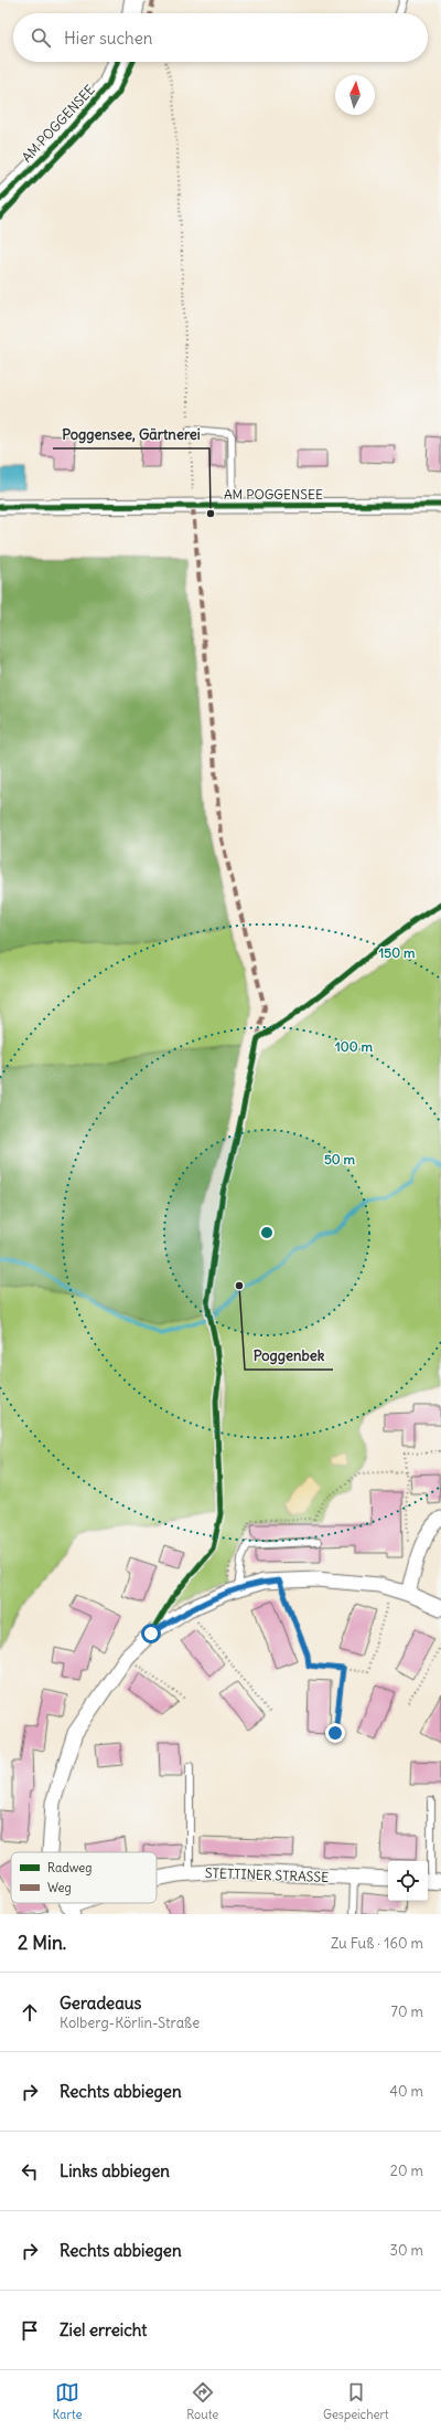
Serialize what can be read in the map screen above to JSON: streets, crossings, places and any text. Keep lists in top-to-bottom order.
{
  "streets": {
    "street": ["AM POGGENSEE", "STETTINER STRASSE"]
  },
  "places": ["Poggensee, Gärtnerei", "Poggenbek"],
  "legend": ["Radweg", "Weg"],
  "north": "top",
  "page": {
    "search": "Hier suchen",
    "heading": ["2 Min.", "Zu Fuß · 160 m"],
    "list": [
      ["Geradeaus", "Kolberg-Körlin-Straße", "70 m"],
      ["Rechts abbiegen", "40 m"],
      ["Links abbiegen", "20 m"],
      ["Rechts abbiegen", "30 m"],
      "Ziel erreicht"
    ],
    "nav": ["Karte", "Route", "Gespeichert"]
  },
  "rings": ["150 m", "100 m", "50 m"]
}
